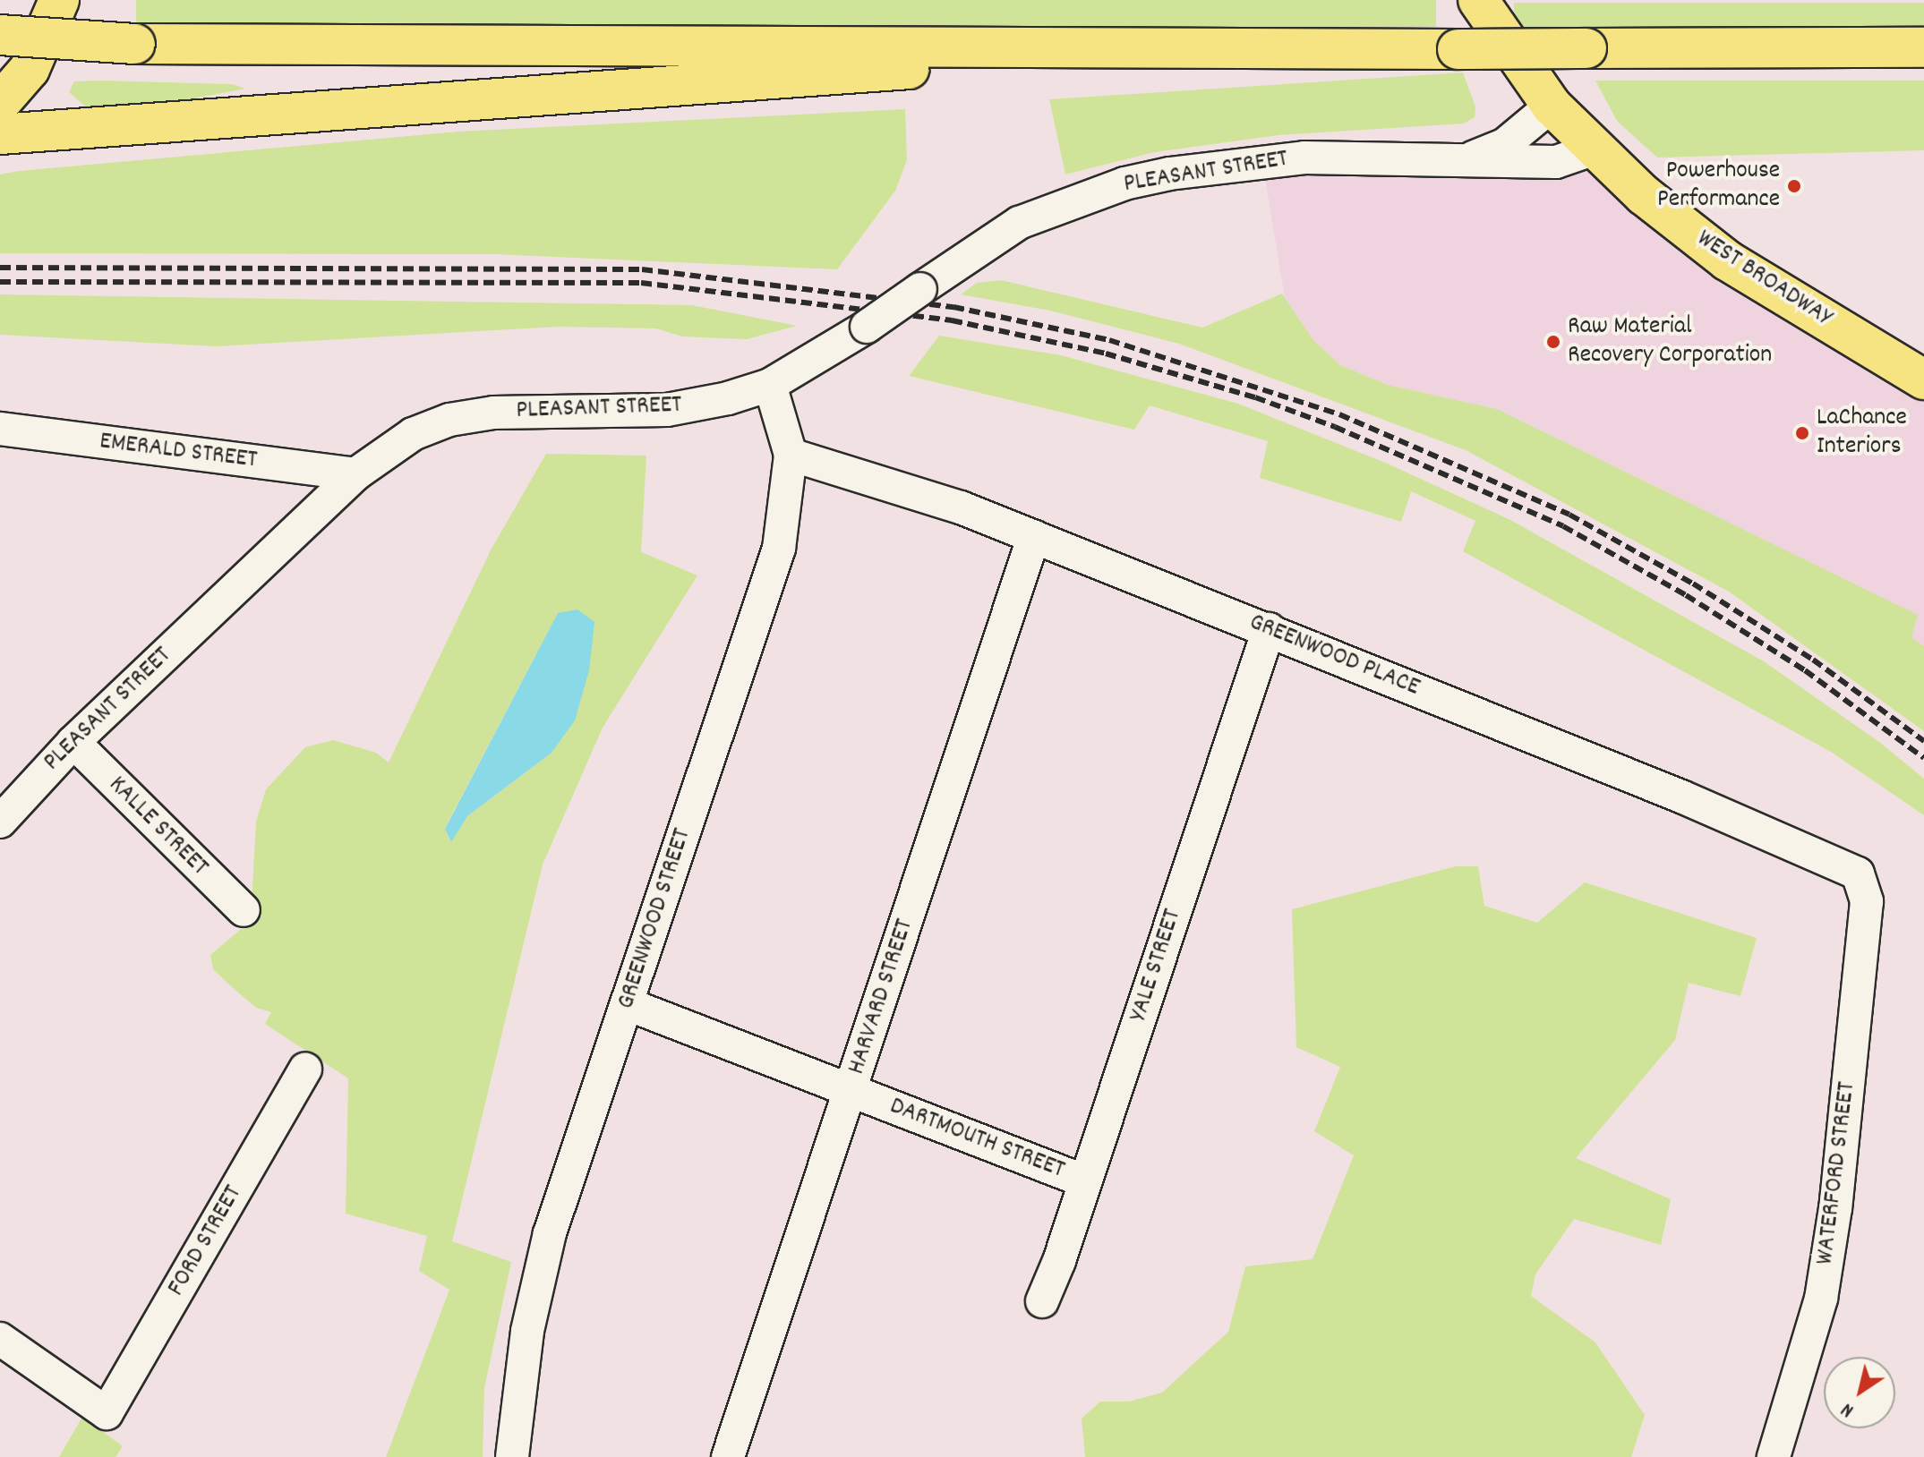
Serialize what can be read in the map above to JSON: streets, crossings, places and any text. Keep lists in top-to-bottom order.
{
  "streets": {
    "main road": ["WEST BROADWAY"],
    "street": [
      "PLEASANT STREET",
      "EMERALD STREET",
      "GREENWOOD PLACE",
      "KALLE STREET",
      "GREENWOOD STREET",
      "YALE STREET",
      "HARVARD STREET",
      "DARTMOUTH STREET",
      "WATERFORD STREET",
      "FORD STREET"
    ]
  },
  "crossings": [
    ["PLEASANT STREET", "WEST BROADWAY"],
    ["PLEASANT STREET", "EMERALD STREET"],
    ["PLEASANT STREET", "KALLE STREET"],
    ["PLEASANT STREET", "GREENWOOD STREET"],
    ["GREENWOOD PLACE", "GREENWOOD STREET"],
    ["GREENWOOD PLACE", "YALE STREET"],
    ["GREENWOOD PLACE", "HARVARD STREET"],
    ["GREENWOOD PLACE", "WATERFORD STREET"],
    ["GREENWOOD STREET", "DARTMOUTH STREET"],
    ["YALE STREET", "DARTMOUTH STREET"],
    ["HARVARD STREET", "DARTMOUTH STREET"]
  ],
  "places": ["Powerhouse Performance", "Raw Material Recovery Corporation", "LaChance Interiors"],
  "north": "bottom left"
}
